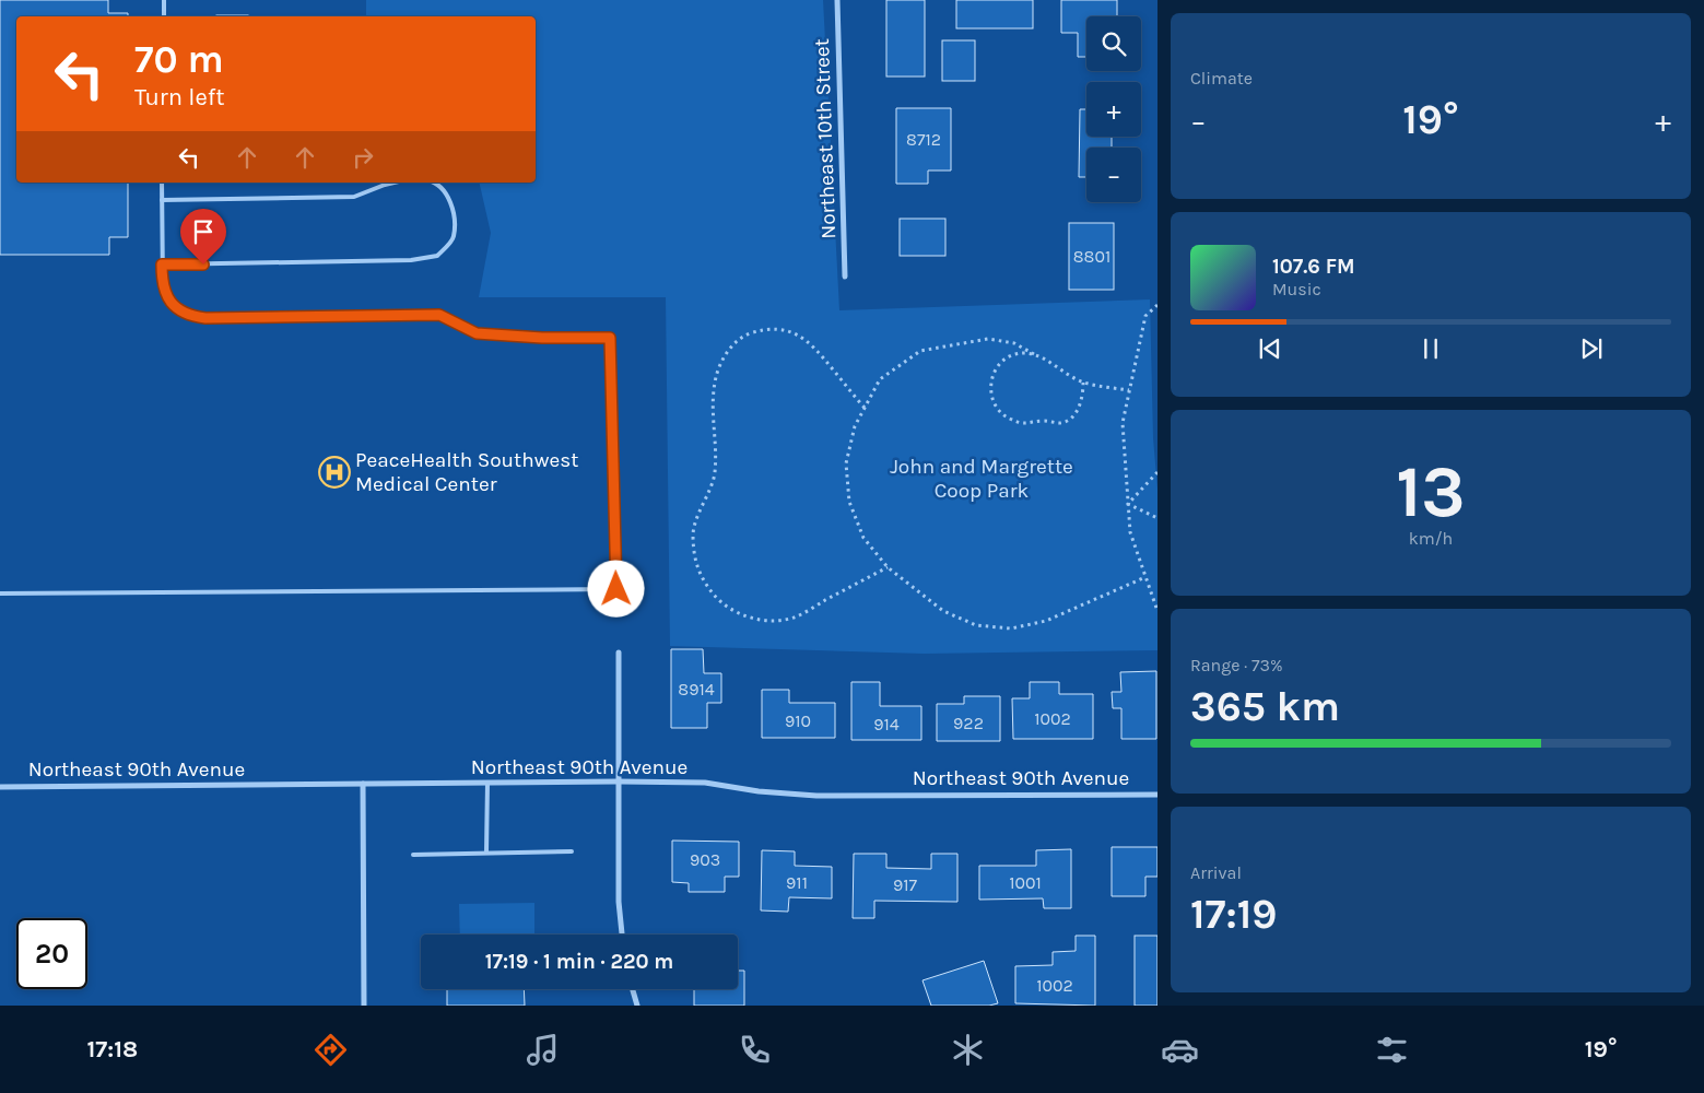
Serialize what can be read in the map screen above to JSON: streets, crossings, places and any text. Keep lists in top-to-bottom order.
{
  "streets": {
    "street": ["Northeast 10th Street", "Northeast 90th Avenue"]
  },
  "parks": ["John and Margrette Coop Park"],
  "places": {
    "hospital": ["PeaceHealth Southwest Medical Center"]
  },
  "house_numbers": [
    "8712",
    "8801",
    "8914",
    "1002",
    "910",
    "922",
    "914",
    "903",
    "911",
    "1001",
    "917",
    "1002"
  ],
  "page": {
    "tile": [
      "Climate",
      ["13", "km/h"],
      ["Range · 73%", "365 km"],
      ["Arrival", "17:19"]
    ],
    "map_buttons": ["+", "−"],
    "turn": ["70 m", "Turn left"],
    "heat": ["−", "19°", "+"],
    "song": ["107.6 FM", "Music"],
    "limit": "20",
    "trip": "17:19 · 1 min · 220 m",
    "tabs": ["17:18", "19°"]
  }
}
